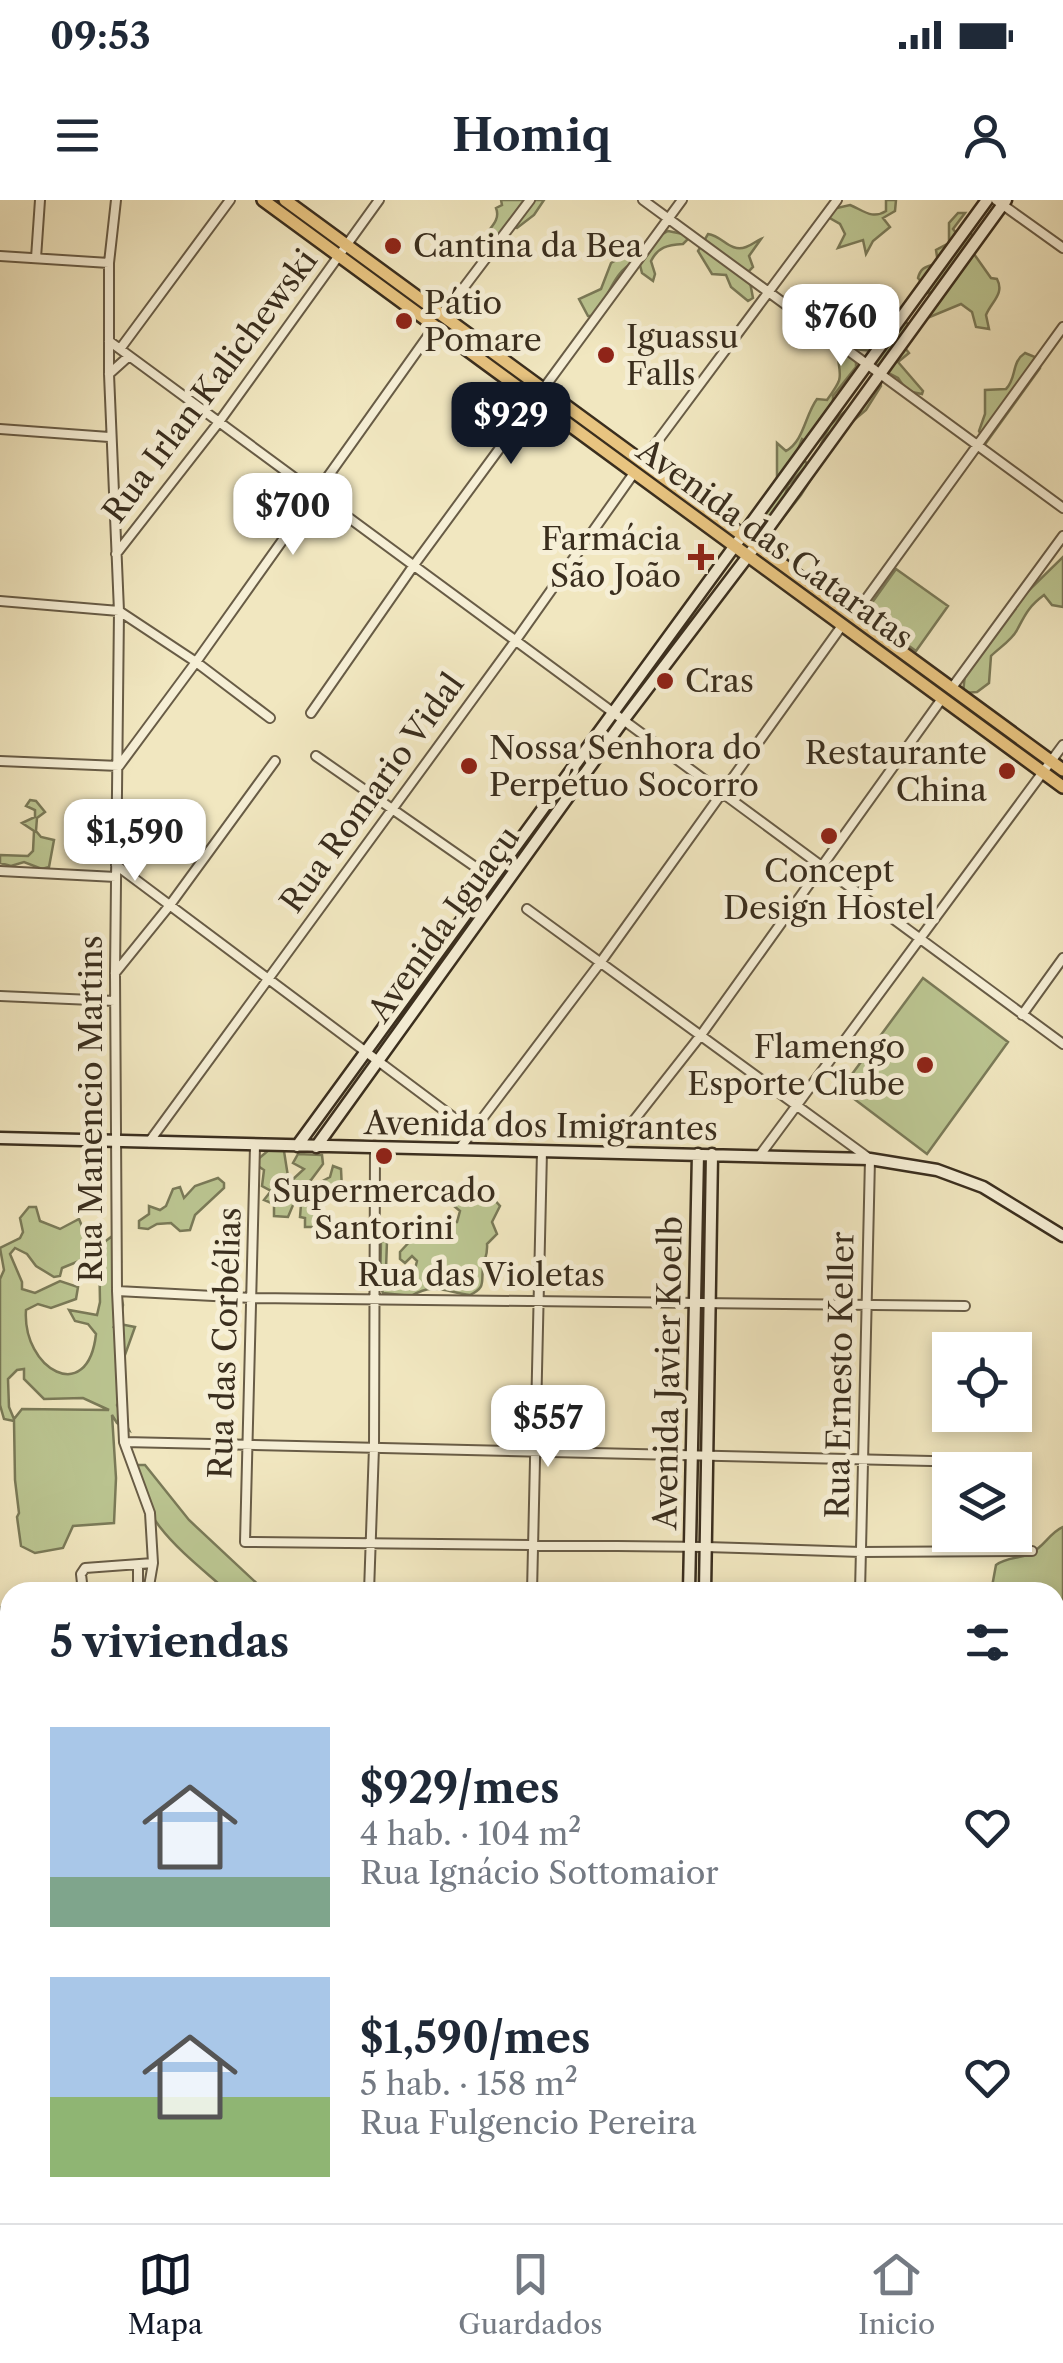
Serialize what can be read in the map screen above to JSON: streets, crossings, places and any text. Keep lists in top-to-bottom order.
{
  "streets": {
    "main road": ["Avenida das Cataratas"],
    "street": [
      "Rua Irlan Kalichewski",
      "Rua Romario Vidal",
      "Avenida Iguaçu",
      "Rua Manencio Martins",
      "Avenida dos Imigrantes",
      "Rua das Violetas",
      "Rua das Corbélias",
      "Avenida Javier Koelb",
      "Rua Ernesto Keller"
    ]
  },
  "crossings": [
    ["Rua Irlan Kalichewski", "Avenida das Cataratas"],
    ["Rua Irlan Kalichewski", "Rua Manencio Martins"],
    ["Avenida das Cataratas", "Rua Romario Vidal"],
    ["Avenida das Cataratas", "Avenida Iguaçu"],
    ["Rua Romario Vidal", "Avenida dos Imigrantes"],
    ["Avenida Iguaçu", "Avenida dos Imigrantes"],
    ["Rua Manencio Martins", "Avenida dos Imigrantes"],
    ["Rua Manencio Martins", "Rua das Violetas"],
    ["Avenida dos Imigrantes", "Rua das Corbélias"],
    ["Avenida dos Imigrantes", "Avenida Javier Koelb"],
    ["Avenida dos Imigrantes", "Rua Ernesto Keller"],
    ["Rua das Violetas", "Rua das Corbélias"],
    ["Rua das Violetas", "Avenida Javier Koelb"],
    ["Rua das Violetas", "Rua Ernesto Keller"]
  ],
  "places": {
    "other": [
      "Cantina da Bea",
      "Pátio Pomare",
      "Iguassu Falls",
      "Cras",
      "Nossa Senhora do Perpétuo Socorro",
      "Restaurante China",
      "Concept Design Hostel",
      "Flamengo Esporte Clube",
      "Supermercado Santorini"
    ],
    "health": ["Farmácia São João"]
  },
  "page": {
    "status": "09:53",
    "header": "Homiq",
    "price": [
      "$760",
      "$929",
      "$700",
      "$1,590",
      "$557"
    ],
    "heading": "5 viviendas",
    "list": [
      {
        "name": "$929/mes",
        "note": "4 hab. · 104 m² · Rua Ignácio Sottomaior"
      },
      {
        "name": "$1,590/mes",
        "note": "5 hab. · 158 m² · Rua Fulgencio Pereira"
      }
    ],
    "tabs": ["Mapa", "Guardados", "Inicio"]
  }
}
